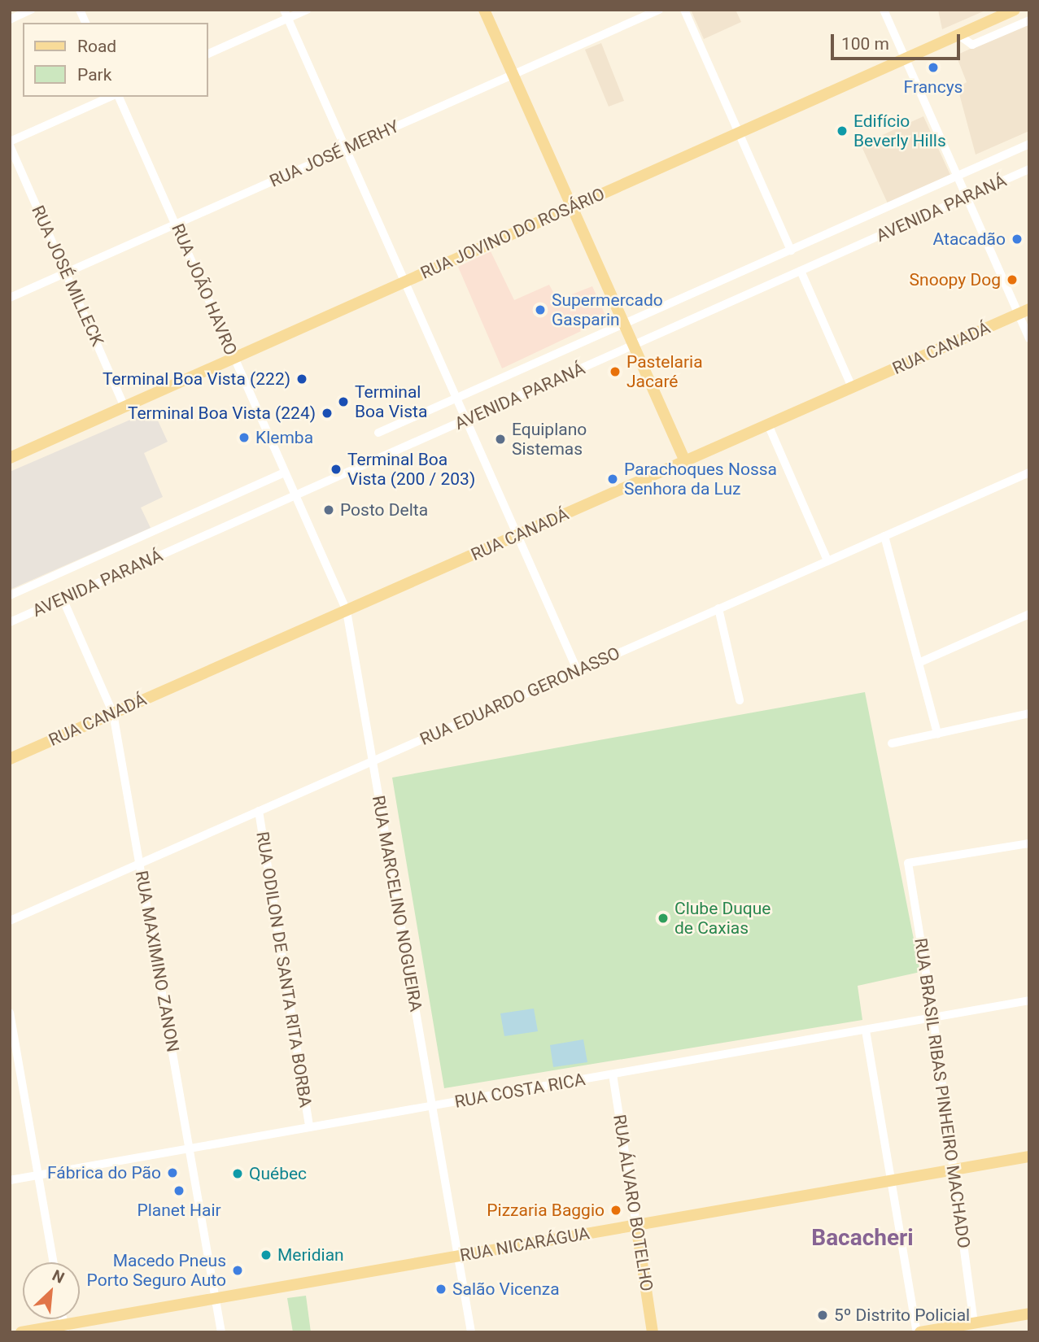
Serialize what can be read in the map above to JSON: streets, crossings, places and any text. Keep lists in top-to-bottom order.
{
  "streets": {
    "main road": [
      "RUA JOVINO DO ROSÁRIO",
      "RUA CANADÁ",
      "RUA ÁLVARO BOTELHO",
      "RUA NICARÁGUA"
    ],
    "street": [
      "RUA JOSÉ MERHY",
      "AVENIDA PARANÁ",
      "RUA JOSÉ MILLECK",
      "RUA JOÃO HAVRO",
      "RUA EDUARDO GERONASSO",
      "RUA MARCELINO NOGUEIRA",
      "RUA MAXIMINO ZANON",
      "RUA ODILON DE SANTA RITA BORBA",
      "RUA COSTA RICA",
      "RUA BRASIL RIBAS PINHEIRO MACHADO"
    ]
  },
  "crossings": [
    ["RUA JOSÉ MERHY", "RUA JOSÉ MILLECK"],
    ["RUA JOSÉ MERHY", "RUA JOÃO HAVRO"],
    ["AVENIDA PARANÁ", "RUA JOÃO HAVRO"],
    ["AVENIDA PARANÁ", "RUA MARCELINO NOGUEIRA"],
    ["AVENIDA PARANÁ", "RUA MAXIMINO ZANON"],
    ["RUA JOVINO DO ROSÁRIO", "RUA JOSÉ MILLECK"],
    ["RUA JOVINO DO ROSÁRIO", "RUA JOÃO HAVRO"],
    ["RUA JOÃO HAVRO", "RUA MARCELINO NOGUEIRA"],
    ["RUA CANADÁ", "RUA MARCELINO NOGUEIRA"],
    ["RUA CANADÁ", "RUA MAXIMINO ZANON"],
    ["RUA EDUARDO GERONASSO", "RUA MARCELINO NOGUEIRA"],
    ["RUA EDUARDO GERONASSO", "RUA MAXIMINO ZANON"],
    ["RUA EDUARDO GERONASSO", "RUA ODILON DE SANTA RITA BORBA"],
    ["RUA MARCELINO NOGUEIRA", "RUA COSTA RICA"],
    ["RUA MARCELINO NOGUEIRA", "RUA NICARÁGUA"],
    ["RUA MAXIMINO ZANON", "RUA COSTA RICA"],
    ["RUA MAXIMINO ZANON", "RUA NICARÁGUA"],
    ["RUA ODILON DE SANTA RITA BORBA", "RUA COSTA RICA"],
    ["RUA COSTA RICA", "RUA BRASIL RIBAS PINHEIRO MACHADO"],
    ["RUA COSTA RICA", "RUA ÁLVARO BOTELHO"],
    ["RUA BRASIL RIBAS PINHEIRO MACHADO", "RUA NICARÁGUA"],
    ["RUA ÁLVARO BOTELHO", "RUA NICARÁGUA"]
  ],
  "districts": ["Bacacheri"],
  "places": [
    "Francys",
    "Edifício Beverly Hills",
    "Atacadão",
    "Snoopy Dog",
    "Supermercado Gasparin",
    "Pastelaria Jacaré",
    "Terminal Boa Vista (222)",
    "Terminal Boa Vista",
    "Terminal Boa Vista (224)",
    "Klemba",
    "Equiplano Sistemas",
    "Terminal Boa Vista (200 / 203)",
    "Parachoques Nossa Senhora da Luz",
    "Posto Delta",
    "Clube Duque de Caxias",
    "Fábrica do Pão",
    "Québec",
    "Planet Hair",
    "Pizzaria Baggio",
    "Meridian",
    "Macedo Pneus Porto Seguro Auto",
    "Salão Vicenza",
    "5º Distrito Policial"
  ],
  "legend": ["Road", "Park"],
  "scale_bar": "100 m",
  "north": "top right"
}
